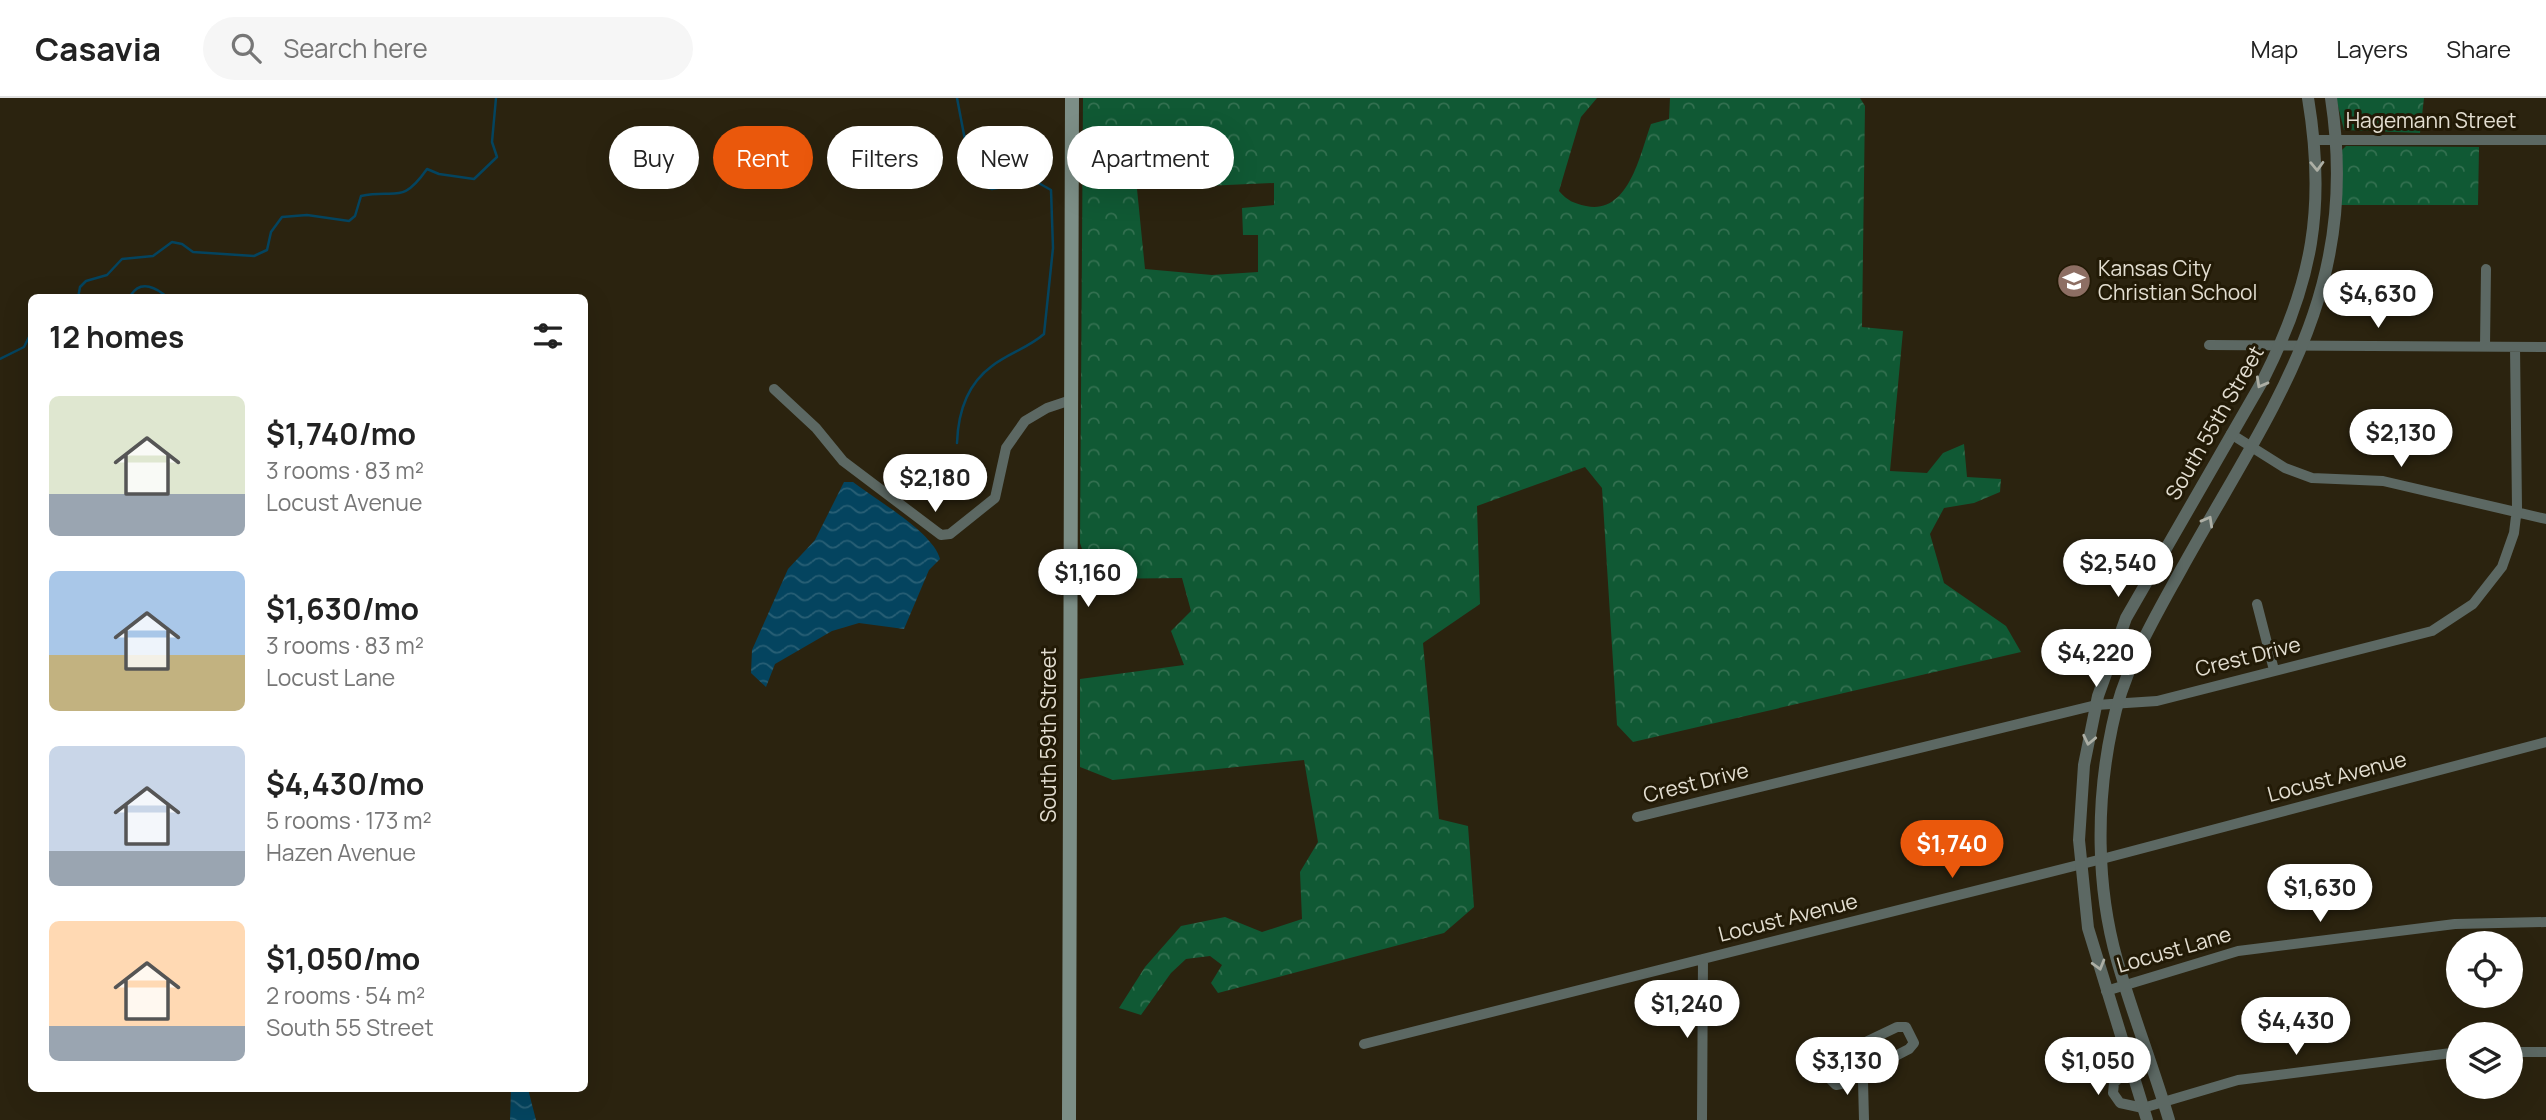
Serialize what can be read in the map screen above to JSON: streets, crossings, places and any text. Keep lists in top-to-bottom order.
{
  "streets": {
    "main road": ["South 59th Street"],
    "street": [
      "Hagemann Street",
      "South 55th Street",
      "Crest Drive",
      "Locust Avenue",
      "Locust Lane"
    ]
  },
  "crossings": [
    ["Hagemann Street", "South 55th Street"],
    ["South 55th Street", "Crest Drive"],
    ["South 55th Street", "Locust Avenue"],
    ["South 55th Street", "Locust Lane"]
  ],
  "places": {
    "school or university": ["Kansas City Christian School"]
  },
  "page": {
    "header": "Casavia",
    "search": "Search here",
    "nav": ["Map", "Layers", "Share"],
    "chip": [
      "Buy",
      "Rent",
      "Filters",
      "New",
      "Apartment"
    ],
    "price": [
      "$4,630",
      "$2,130",
      "$2,180",
      "$2,540",
      "$1,160",
      "$4,220",
      "$1,740",
      "$1,630",
      "$1,240",
      "$4,430",
      "$3,130",
      "$1,050"
    ],
    "heading": "12 homes",
    "list": [
      {
        "name": "$1,740/mo",
        "note": "3 rooms · 83 m² · Locust Avenue"
      },
      {
        "name": "$1,630/mo",
        "note": "3 rooms · 83 m² · Locust Lane"
      },
      {
        "name": "$4,430/mo",
        "note": "5 rooms · 173 m² · Hazen Avenue"
      },
      {
        "name": "$1,050/mo",
        "note": "2 rooms · 54 m² · South 55 Street"
      }
    ]
  }
}
